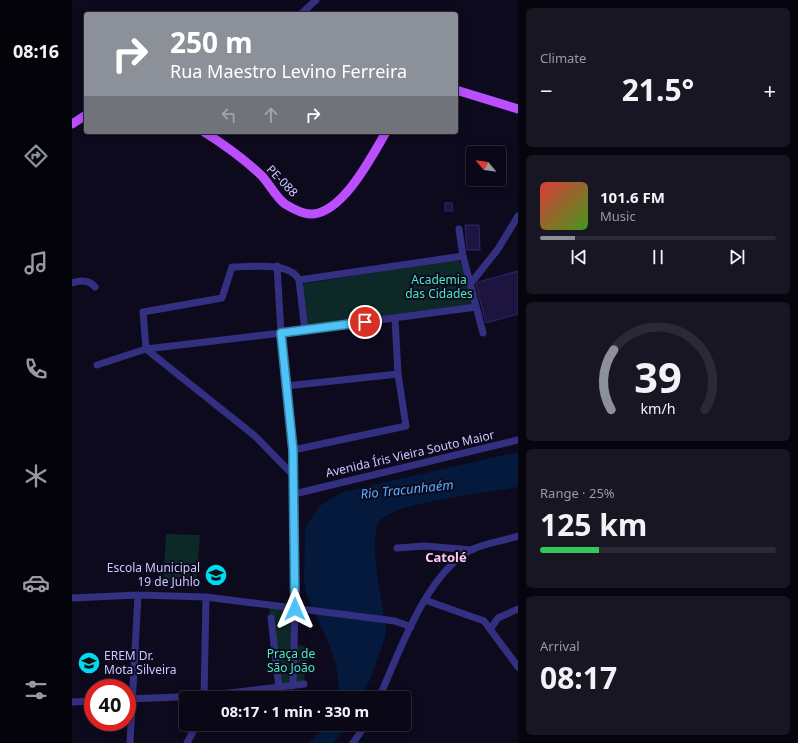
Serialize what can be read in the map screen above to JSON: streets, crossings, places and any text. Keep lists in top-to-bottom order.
{
  "streets": {
    "main road": ["PE-088"],
    "street": ["Avenida Íris Vieira Souto Maior"]
  },
  "districts": ["Catolé"],
  "water": ["Rio Tracunhaém"],
  "parks": ["Academia das Cidades", "Praça de São João"],
  "places": {
    "school or university": ["Escola Municipal 19 de Juhlo", "EREM Dr. Mota Silveira"]
  },
  "north": "top left",
  "page": {
    "tabs": "08:16",
    "tile": [
      "Climate",
      ["Range · 25%", "125 km"],
      ["Arrival", "08:17"]
    ],
    "turn": ["250 m", "Rua Maestro Levino Ferreira"],
    "heat": ["−", "21.5°", "+"],
    "song": ["101.6 FM", "Music"],
    "limit": "40",
    "trip": "08:17 · 1 min · 330 m",
    "gauge": ["39", "km/h"]
  }
}
